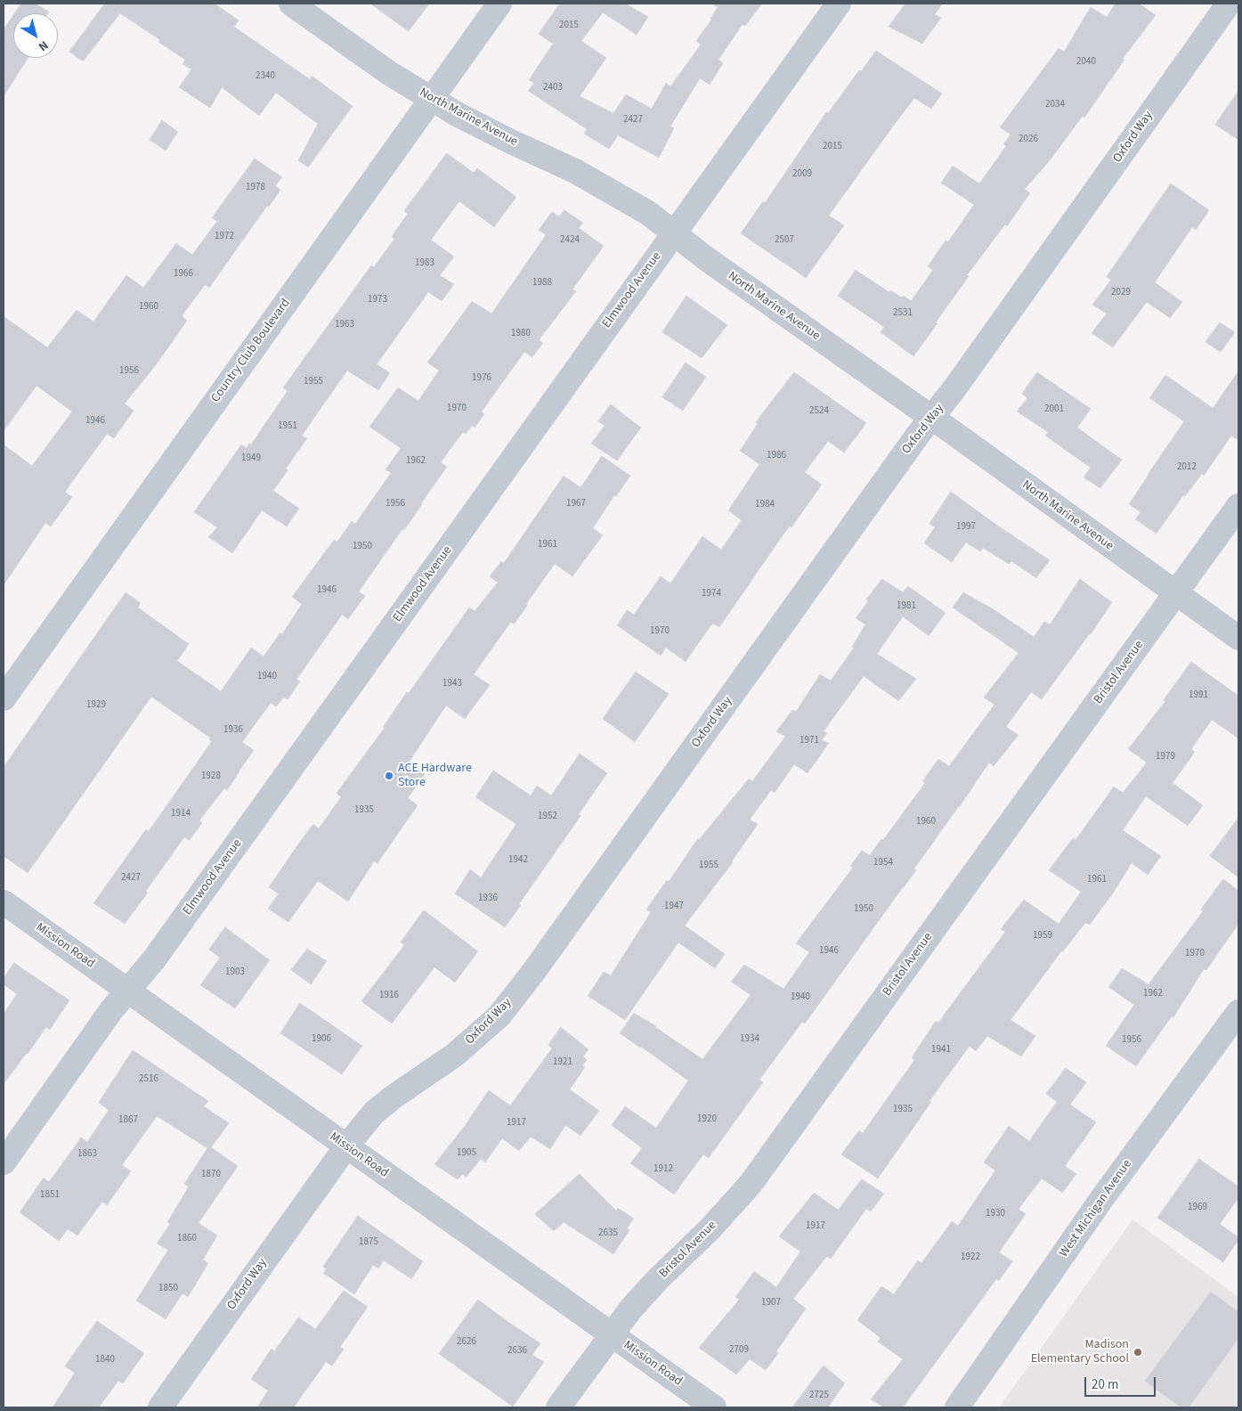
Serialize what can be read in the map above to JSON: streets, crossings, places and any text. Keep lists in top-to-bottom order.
{
  "streets": {
    "street": [
      "North Marine Avenue",
      "Oxford Way",
      "Elmwood Avenue",
      "Country Club Boulevard",
      "Bristol Avenue",
      "Mission Road",
      "West Michigan Avenue"
    ]
  },
  "crossings": [
    ["North Marine Avenue", "Oxford Way"],
    ["North Marine Avenue", "Elmwood Avenue"],
    ["North Marine Avenue", "Country Club Boulevard"],
    ["North Marine Avenue", "Bristol Avenue"],
    ["Oxford Way", "Mission Road"],
    ["Elmwood Avenue", "Mission Road"],
    ["Bristol Avenue", "Mission Road"]
  ],
  "places": ["ACE Hardware Store", "Madison Elementary School"],
  "house_numbers": [
    "2015",
    "2040",
    "2340",
    "2403",
    "2034",
    "2427",
    "2026",
    "2015",
    "2009",
    "1978",
    "1972",
    "2424",
    "2507",
    "1983",
    "1966",
    "1988",
    "2029",
    "1973",
    "1960",
    "2531",
    "1963",
    "1980",
    "1956",
    "1976",
    "1955",
    "1970",
    "2001",
    "2524",
    "1946",
    "1951",
    "1986",
    "1949",
    "1962",
    "2012",
    "1956",
    "1967",
    "1984",
    "1997",
    "1961",
    "1950",
    "1946",
    "1974",
    "1981",
    "1970",
    "1940",
    "1943",
    "1991",
    "1929",
    "1936",
    "1971",
    "1979",
    "1928",
    "1935",
    "1914",
    "1952",
    "1960",
    "1942",
    "1954",
    "1955",
    "2427",
    "1961",
    "1936",
    "1947",
    "1950",
    "1959",
    "1946",
    "1970",
    "1903",
    "1962",
    "1916",
    "1940",
    "1906",
    "1934",
    "1956",
    "1941",
    "1921",
    "2516",
    "1935",
    "1920",
    "1867",
    "1917",
    "1905",
    "1863",
    "1912",
    "1870",
    "1851",
    "1969",
    "1930",
    "1917",
    "2635",
    "1860",
    "1875",
    "1922",
    "1850",
    "1907",
    "2626",
    "2709",
    "2636",
    "1840",
    "2725"
  ],
  "scale_bar": "20 m",
  "north": "bottom right"
}
